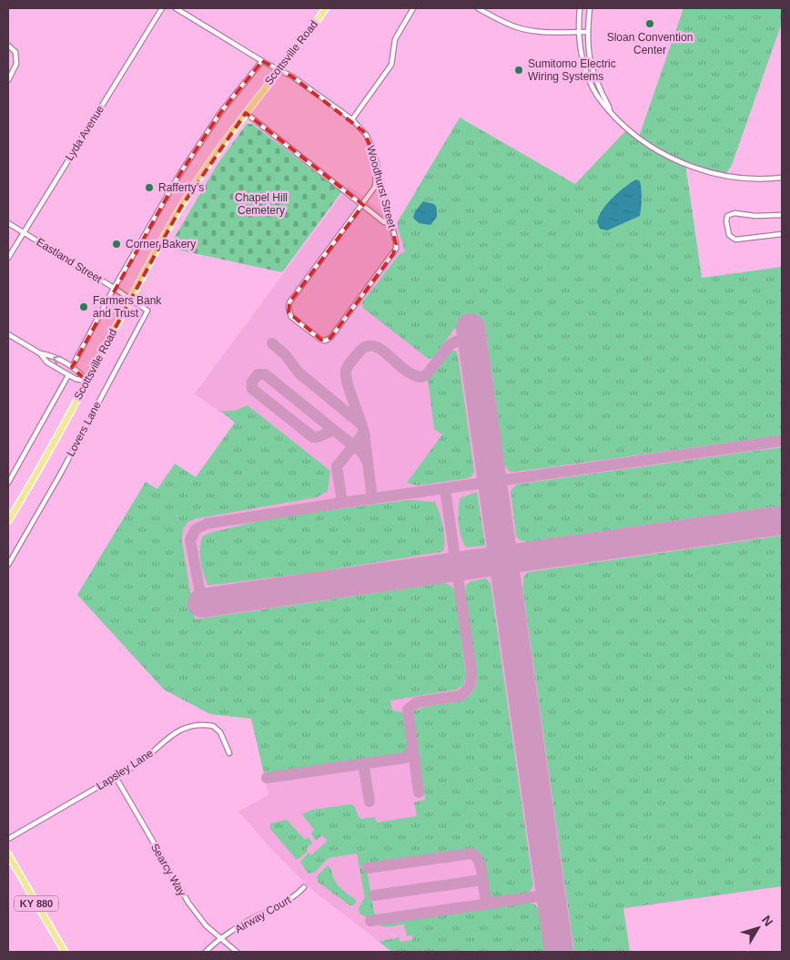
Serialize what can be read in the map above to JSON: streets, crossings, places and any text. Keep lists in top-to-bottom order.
{
  "streets": {
    "main road": ["Scottsville Road", "KY 880"],
    "street": [
      "Lyda Avenue",
      "Woodhurst Street",
      "Eastland Street",
      "Lovers Lane",
      "Lapsley Lane",
      "Searcy Way",
      "Airway Court"
    ]
  },
  "crossings": [
    ["Scottsville Road", "Woodhurst Street"],
    ["Scottsville Road", "Eastland Street"],
    ["Scottsville Road", "Lovers Lane"],
    ["Lyda Avenue", "Eastland Street"],
    ["Eastland Street", "Lovers Lane"],
    ["Lapsley Lane", "Searcy Way"],
    ["Searcy Way", "Airway Court"]
  ],
  "parks": ["Chapel Hill Cemetery"],
  "places": [
    "Sloan Convention Center",
    "Sumitomo Electric Wiring Systems",
    "Rafferty’s",
    "Corner Bakery",
    "Farmers Bank and Trust"
  ],
  "north": "top right"
}
